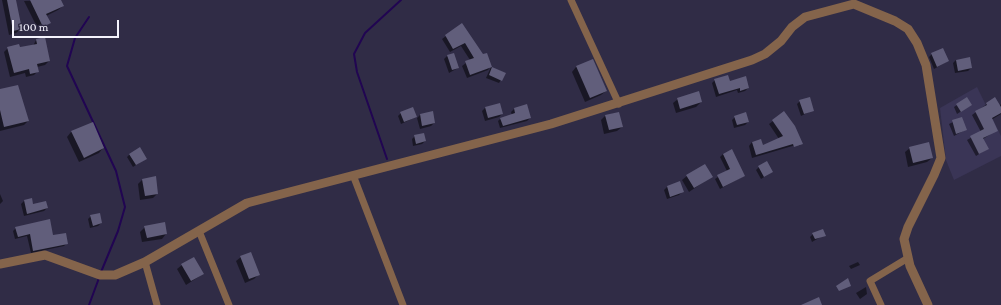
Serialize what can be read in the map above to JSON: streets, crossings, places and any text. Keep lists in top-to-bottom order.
{
  "scale_bar": "100 m"
}
